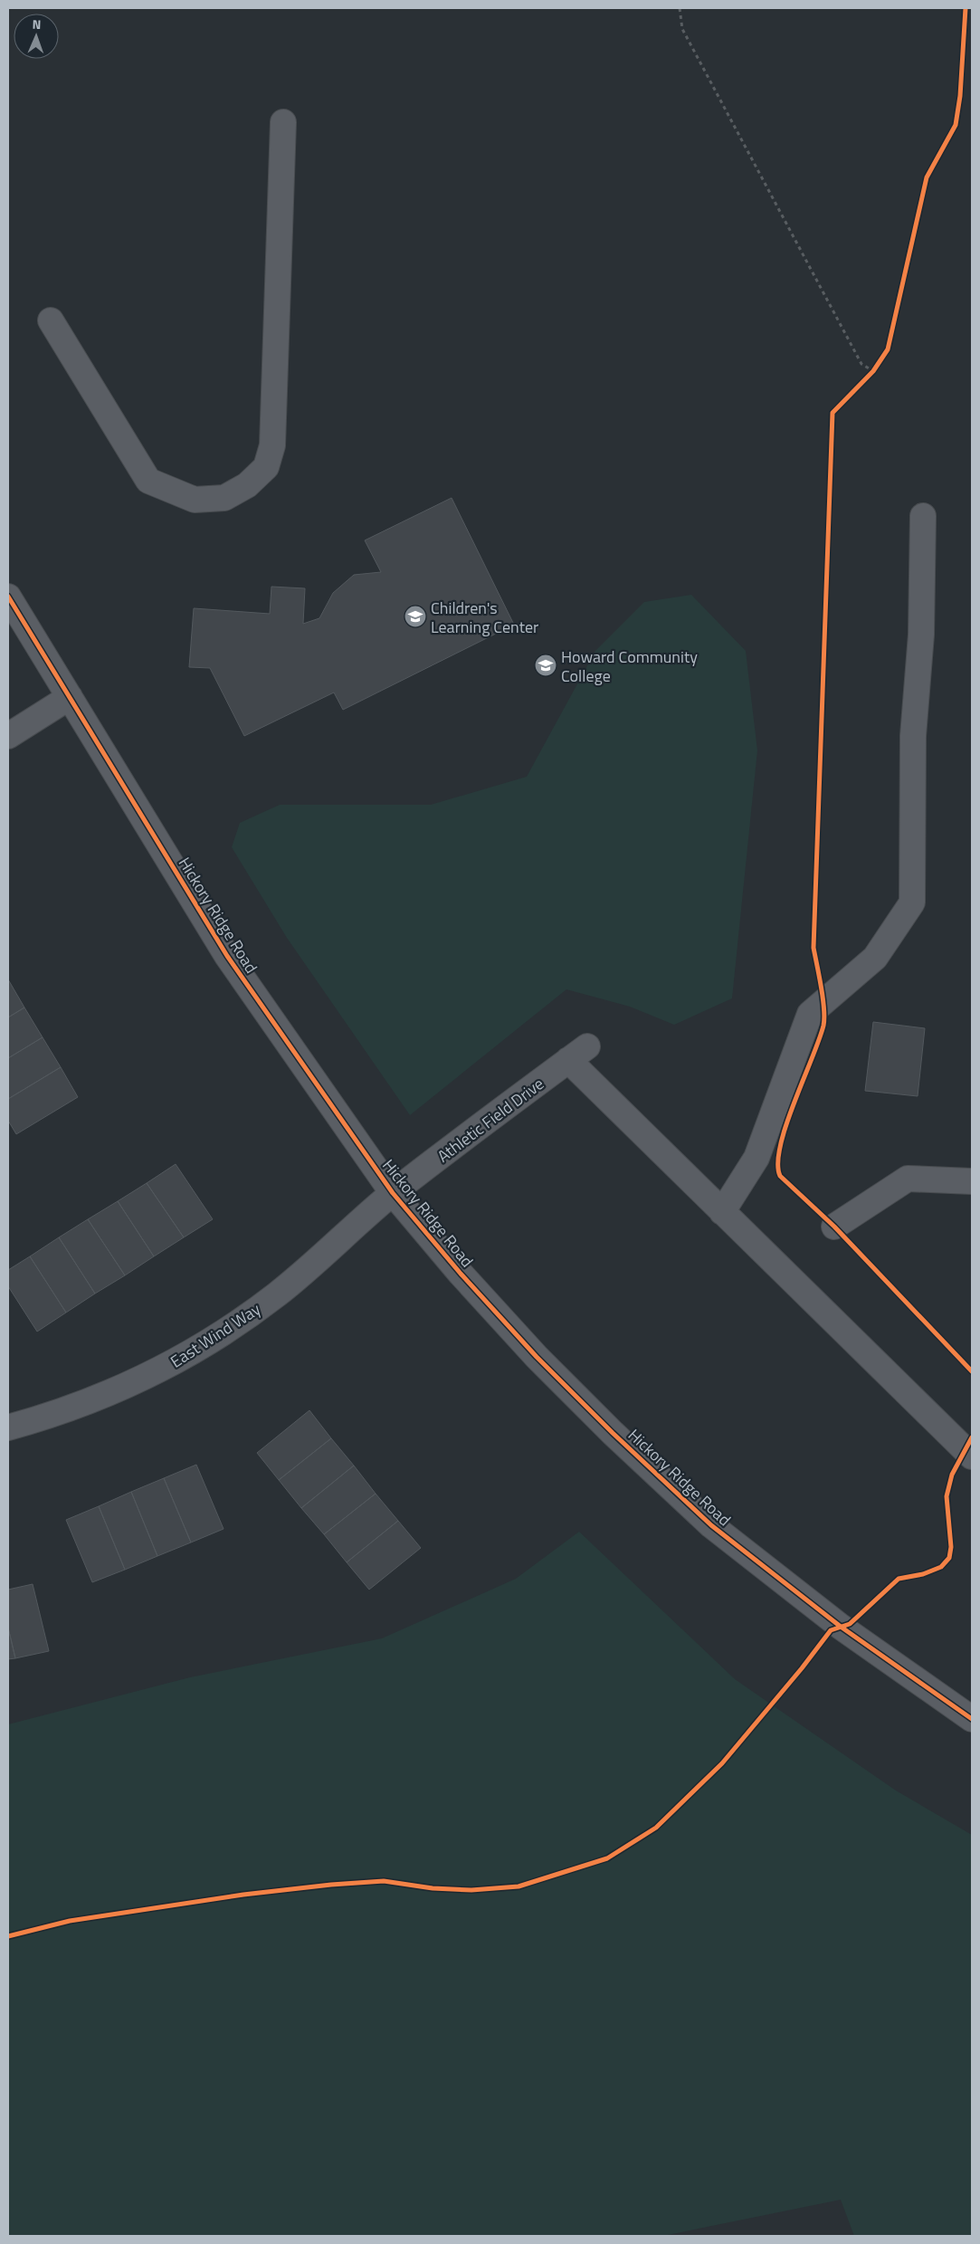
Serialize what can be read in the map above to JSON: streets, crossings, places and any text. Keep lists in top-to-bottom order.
{
  "streets": {
    "street": ["Hickory Ridge Road", "Athletic Field Drive", "East Wind Way"]
  },
  "crossings": [
    ["Hickory Ridge Road", "Athletic Field Drive"],
    ["Hickory Ridge Road", "East Wind Way"],
    ["Athletic Field Drive", "East Wind Way"]
  ],
  "places": {
    "school or university": ["Children's Learning Center", "Howard Community College"]
  },
  "north": "top"
}
